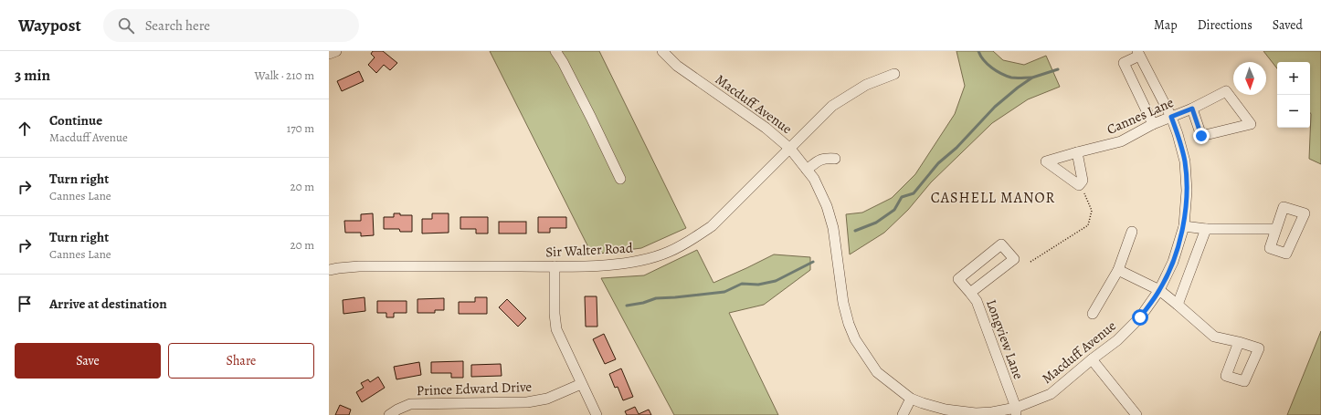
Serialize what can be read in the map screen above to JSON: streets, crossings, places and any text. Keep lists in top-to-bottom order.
{
  "streets": {
    "street": [
      "Macduff Avenue",
      "Cannes Lane",
      "Sir Walter Road",
      "Longview Lane",
      "Prince Edward Drive"
    ]
  },
  "crossings": [
    ["Macduff Avenue", "Cannes Lane"],
    ["Macduff Avenue", "Sir Walter Road"],
    ["Macduff Avenue", "Longview Lane"]
  ],
  "districts": ["CASHELL MANOR"],
  "north": "bottom",
  "page": {
    "header": "Waypost",
    "search": "Search here",
    "nav": ["Map", "Directions", "Saved"],
    "heading": ["3 min", "Walk · 210 m"],
    "map_buttons": ["+", "−"],
    "list": [
      ["Continue", "Macduff Avenue", "170 m"],
      ["Turn right", "Cannes Lane", "20 m"],
      ["Turn right", "Cannes Lane", "20 m"],
      "Arrive at destination"
    ],
    "buttons": ["Save", "Share"]
  }
}
